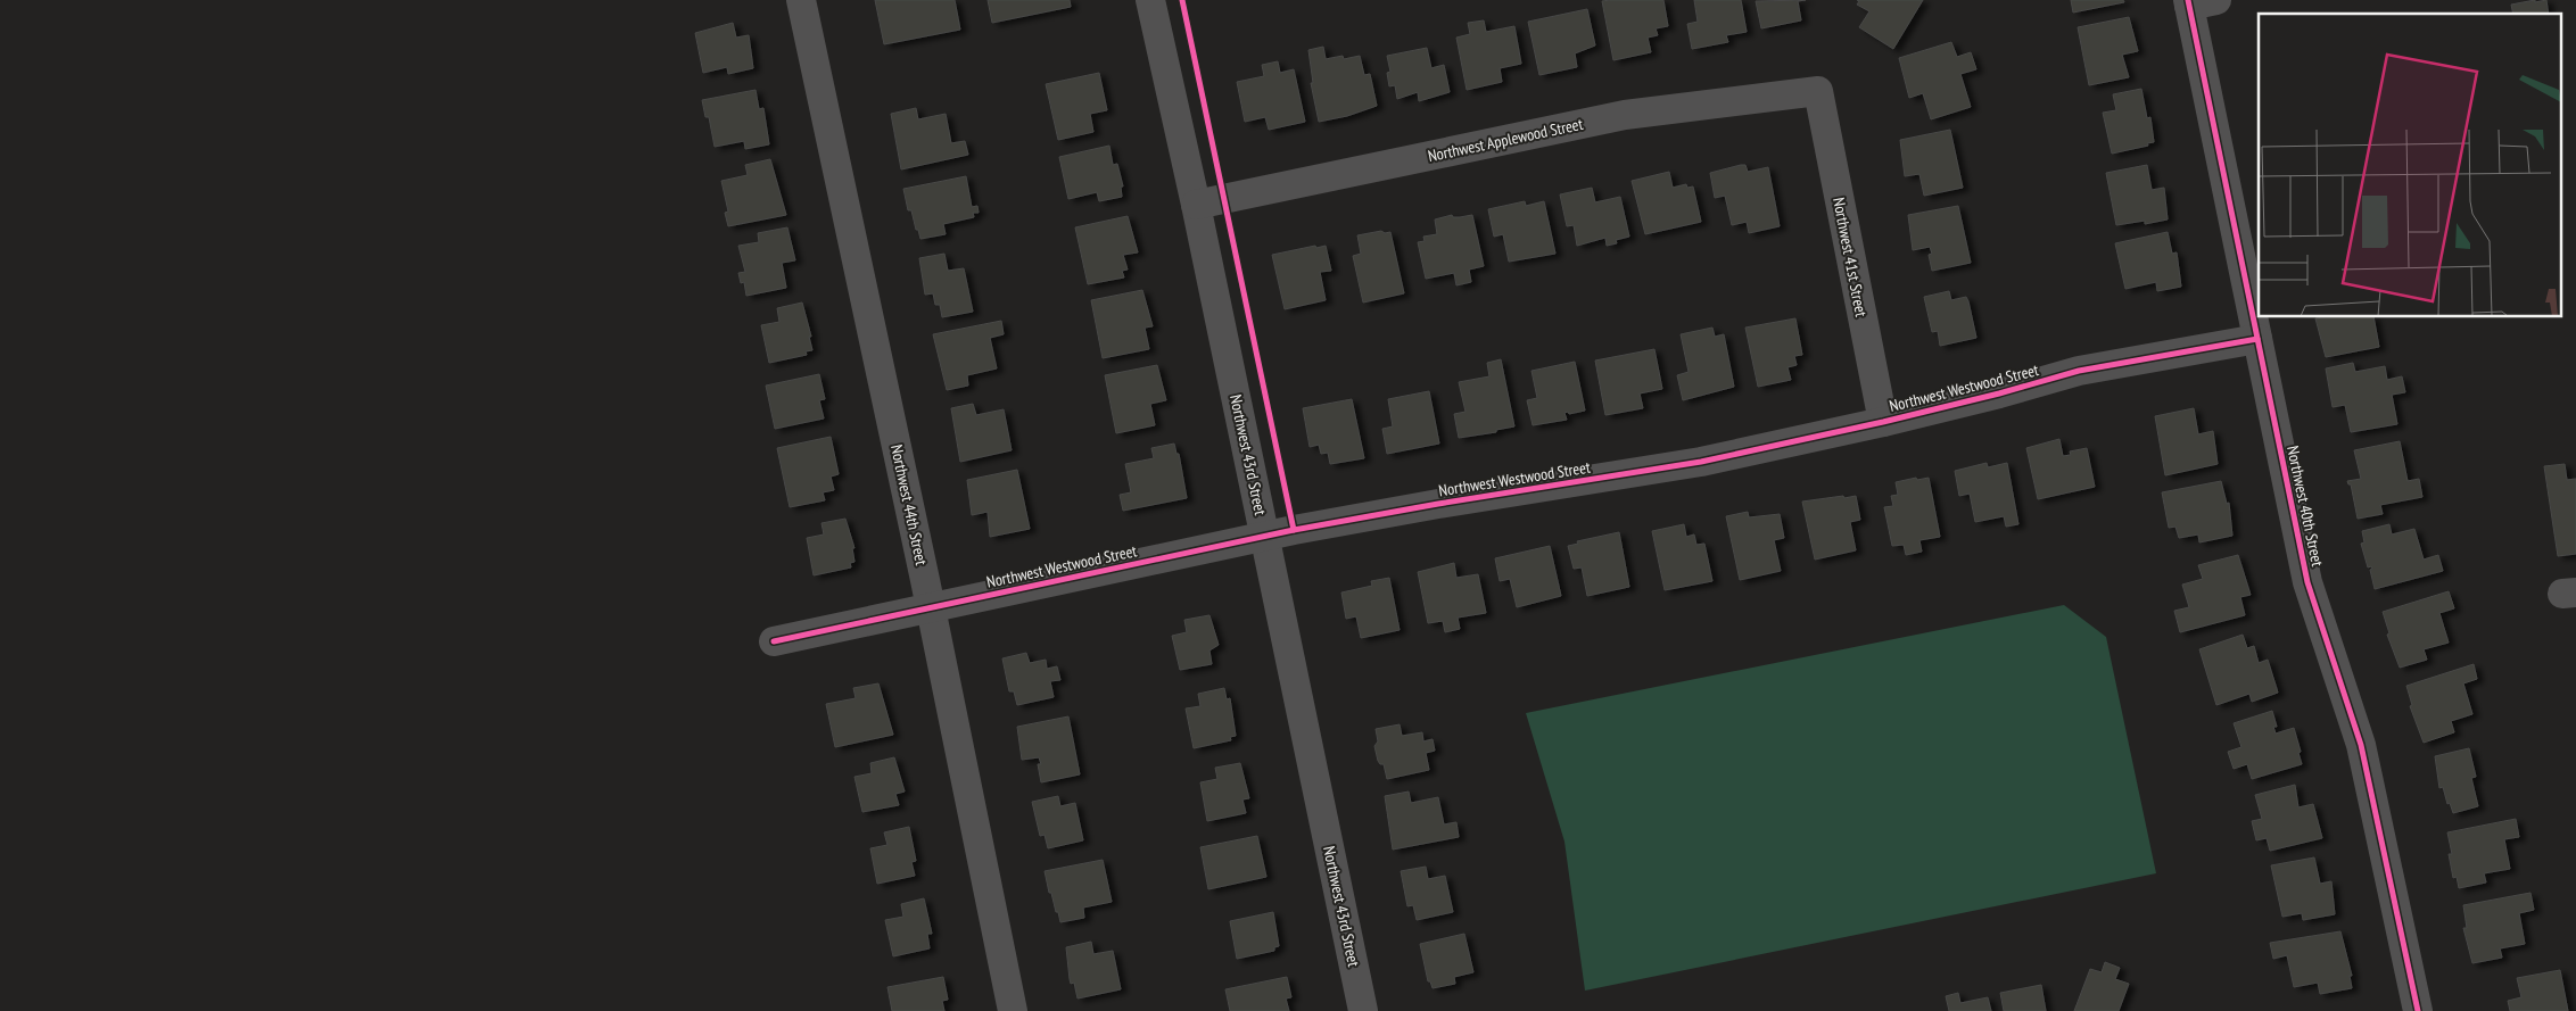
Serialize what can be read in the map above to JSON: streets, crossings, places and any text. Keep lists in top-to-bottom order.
{
  "streets": {
    "street": [
      "Northwest Applewood Street",
      "Northwest 41st Street",
      "Northwest Westwood Street",
      "Northwest 43rd Street",
      "Northwest 44th Street",
      "Northwest 40th Street"
    ]
  },
  "crossings": [
    ["Northwest Applewood Street", "Northwest 41st Street"],
    ["Northwest Applewood Street", "Northwest 43rd Street"],
    ["Northwest 41st Street", "Northwest Westwood Street"],
    ["Northwest Westwood Street", "Northwest 43rd Street"],
    ["Northwest Westwood Street", "Northwest 44th Street"],
    ["Northwest Westwood Street", "Northwest 40th Street"]
  ]
}
